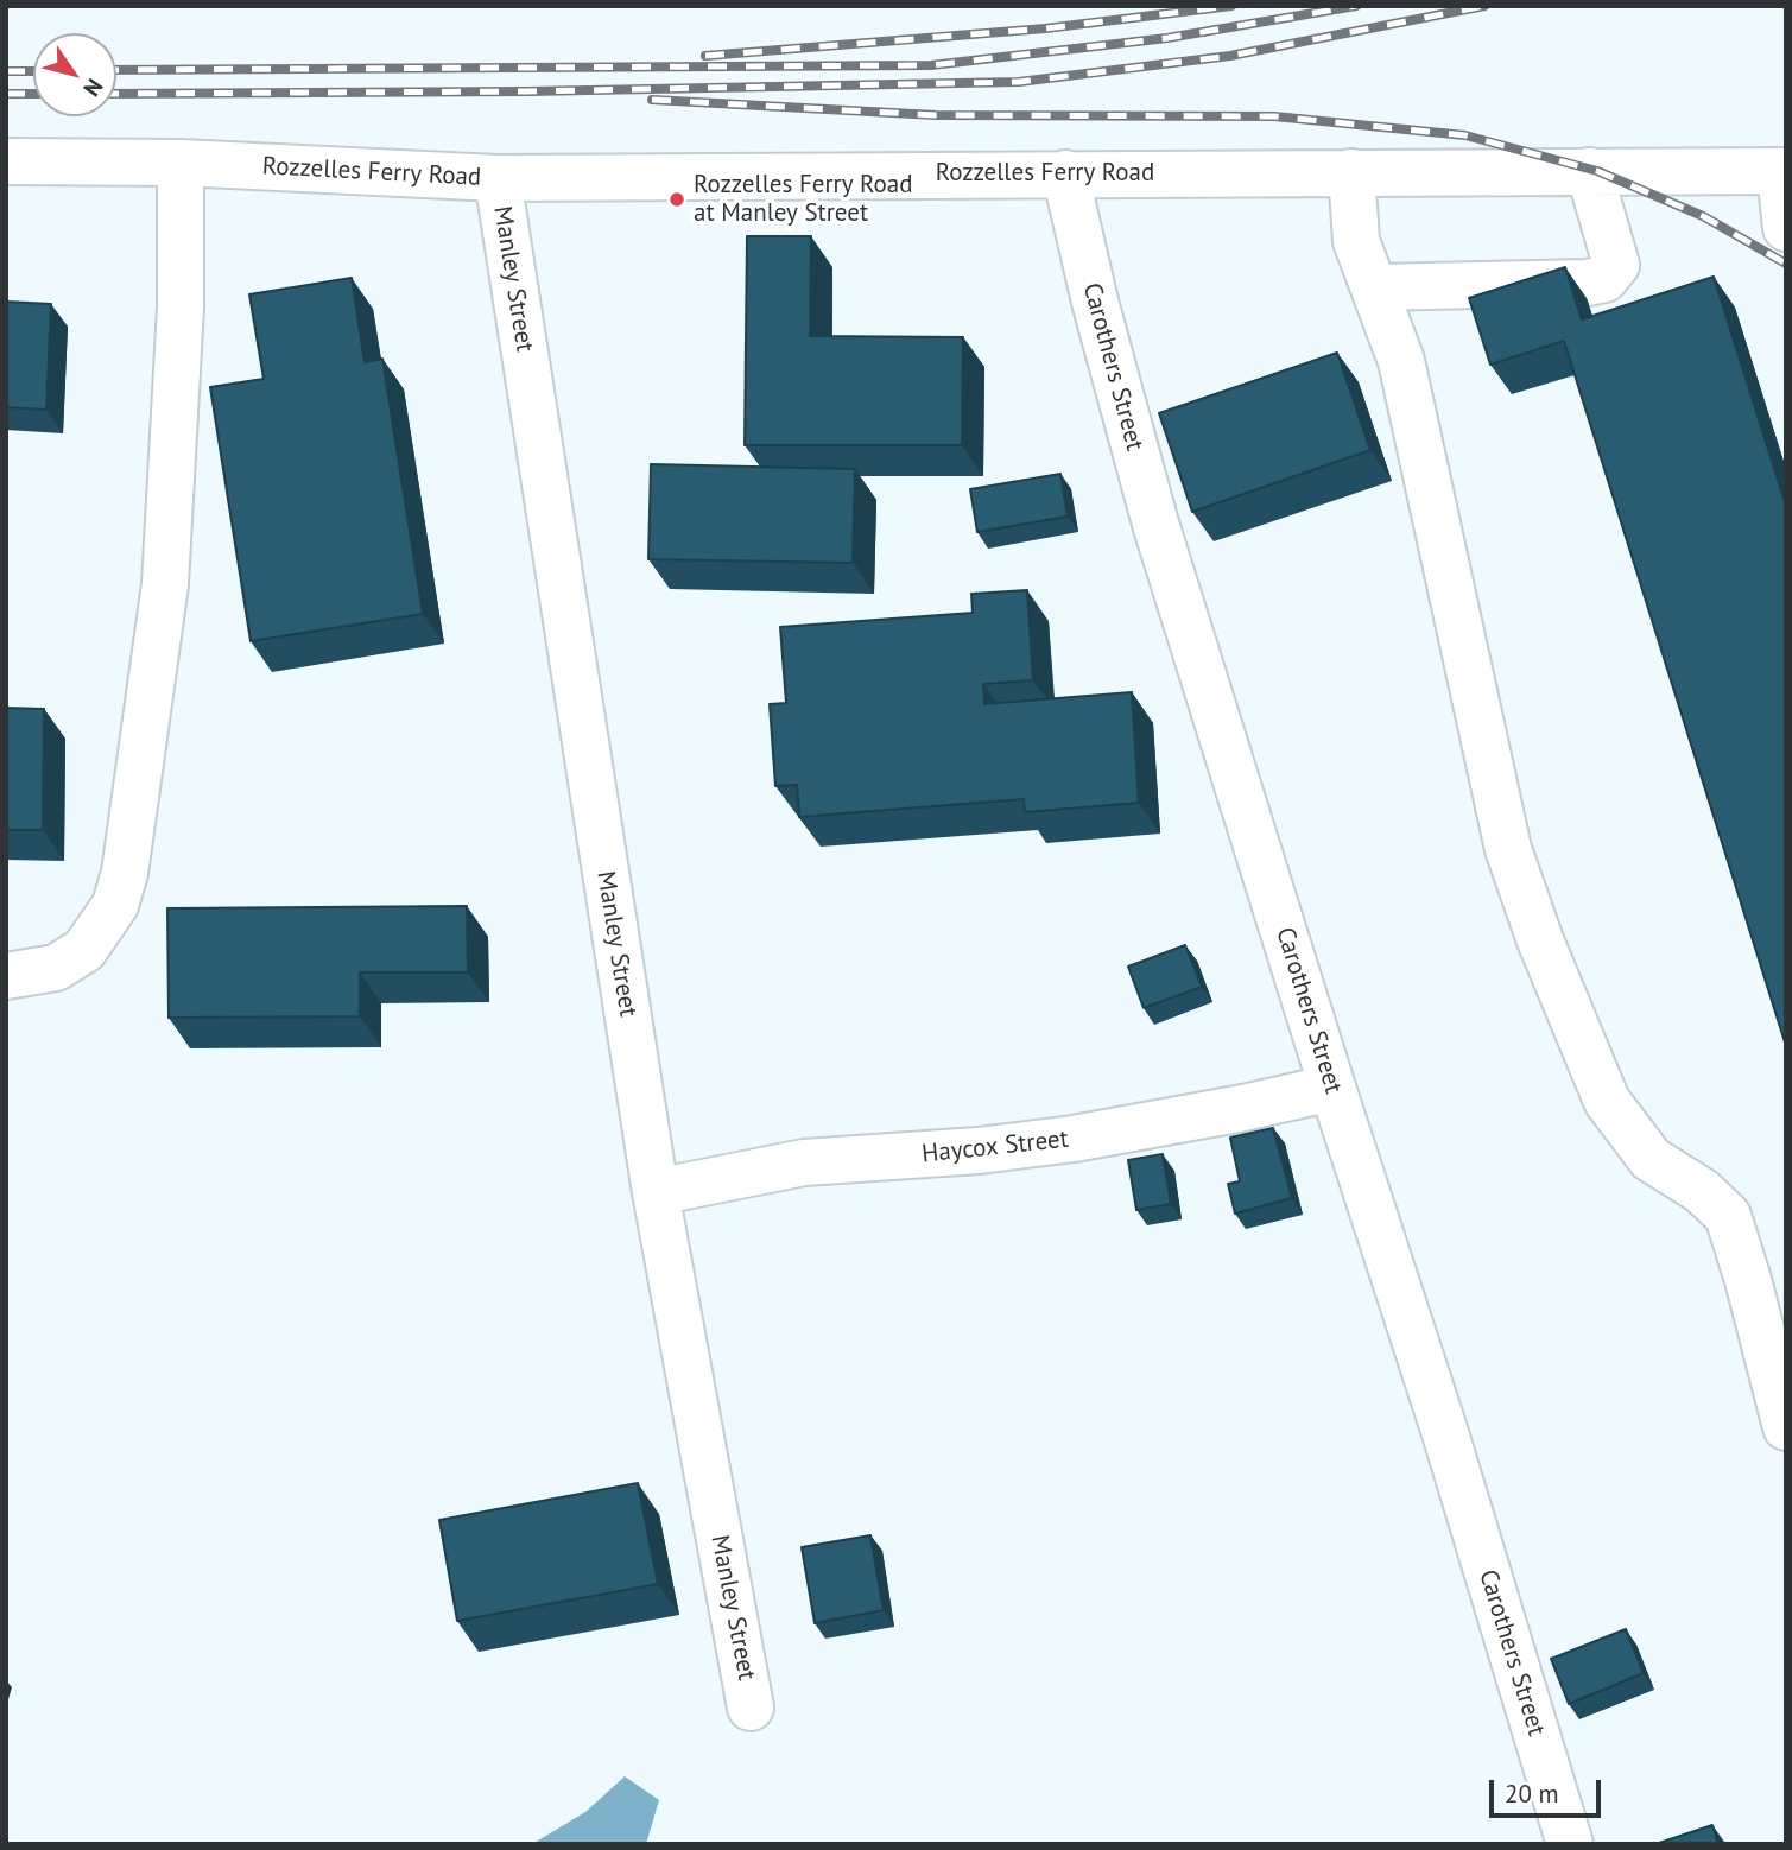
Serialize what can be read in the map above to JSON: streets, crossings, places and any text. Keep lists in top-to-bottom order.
{
  "streets": {
    "street": [
      "Rozzelles Ferry Road",
      "Manley Street",
      "Carothers Street",
      "Haycox Street"
    ]
  },
  "crossings": [
    ["Rozzelles Ferry Road", "Manley Street"],
    ["Rozzelles Ferry Road", "Carothers Street"],
    ["Manley Street", "Haycox Street"],
    ["Carothers Street", "Haycox Street"]
  ],
  "places": ["Rozzelles Ferry Road at Manley Street"],
  "scale_bar": "20 m",
  "north": "bottom right"
}
